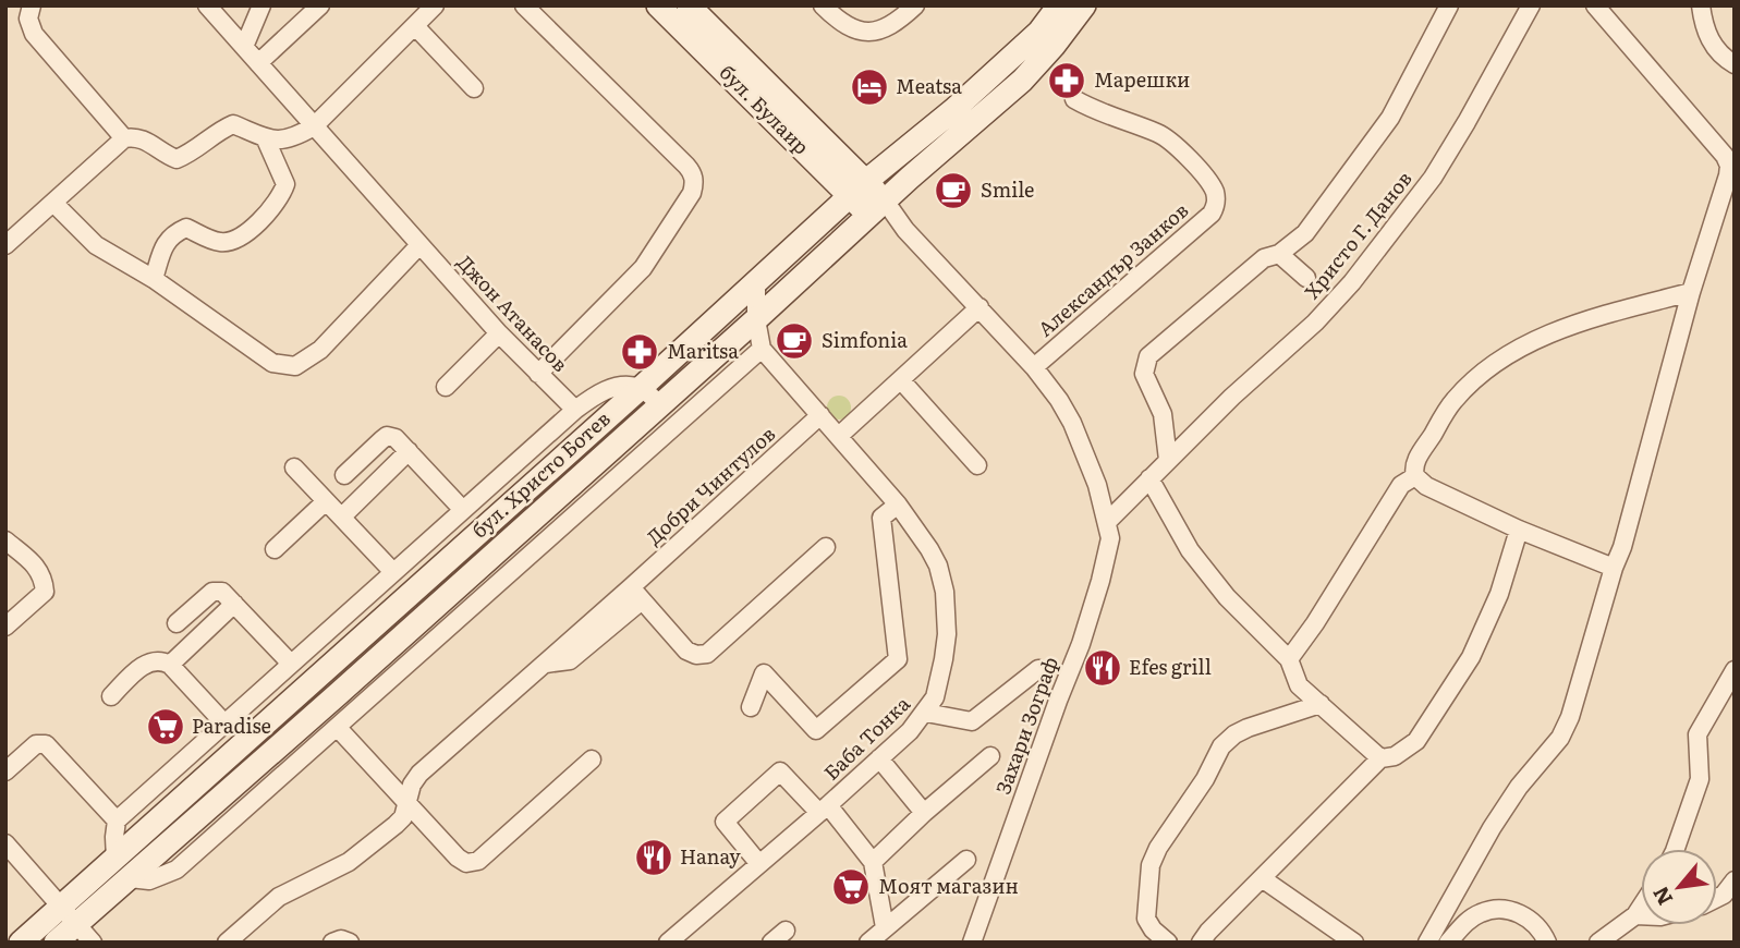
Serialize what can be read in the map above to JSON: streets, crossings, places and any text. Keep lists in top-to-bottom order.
{
  "streets": {
    "main road": ["бул. Булаир", "бул. Христо Ботев"],
    "street": [
      "Христо Г. Данов",
      "Александър Занков",
      "Джон Атанасов",
      "Добри Чинтулов",
      "Захари Зограф",
      "Баба Тонка"
    ]
  },
  "crossings": [
    ["бул. Булаир", "бул. Христо Ботев"],
    ["Христо Г. Данов", "Захари Зограф"],
    ["Добри Чинтулов", "Баба Тонка"]
  ],
  "places": {
    "pharmacy": ["Марешки", "Maritsa"],
    "hotel": ["Meatsa"],
    "cafe": ["Smile", "Simfonia"],
    "restaurant": ["Efes grill", "Hanay"],
    "supermarket": ["Paradise", "Моят магазин"]
  },
  "north": "bottom left"
}
